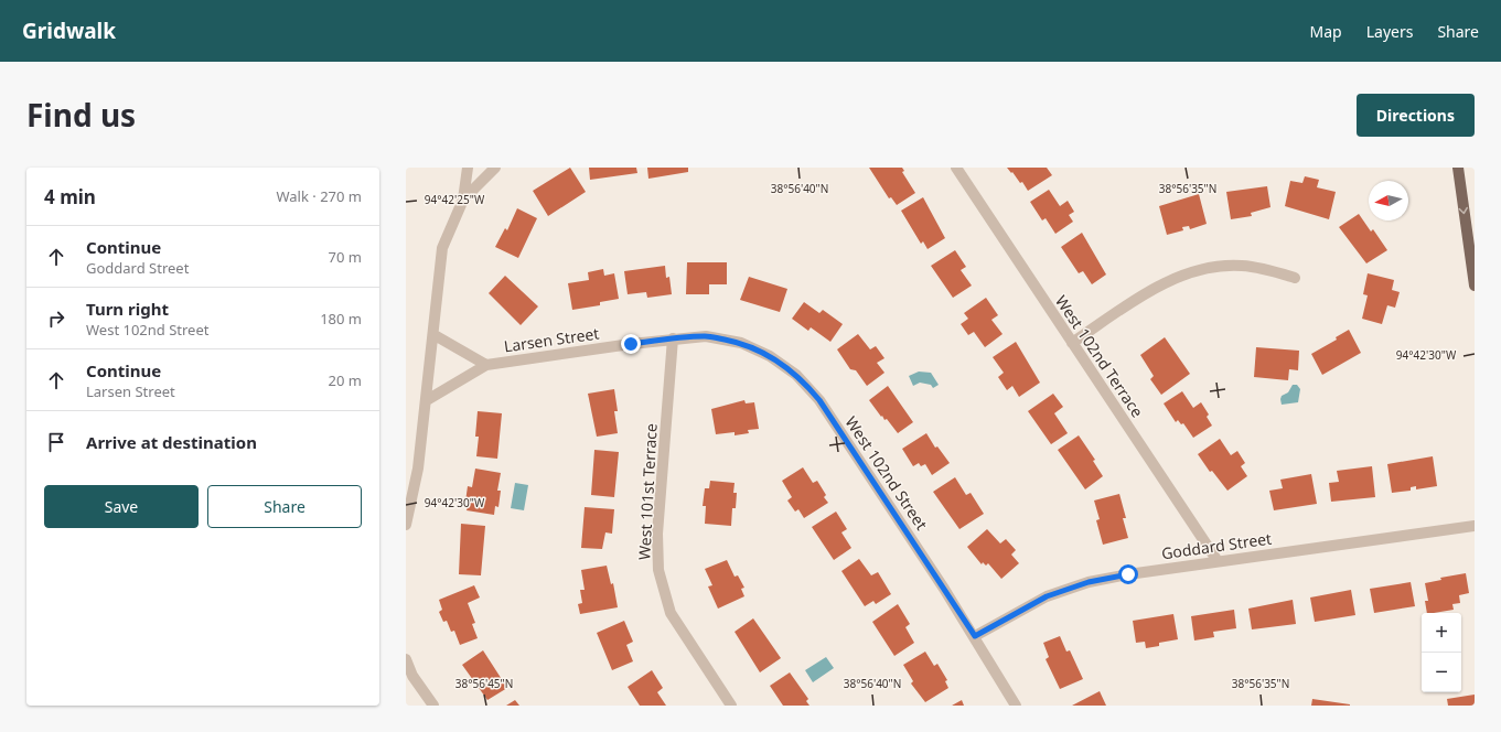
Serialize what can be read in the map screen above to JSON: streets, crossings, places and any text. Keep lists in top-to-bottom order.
{
  "streets": {
    "street": [
      "Larsen Street",
      "West 102nd Terrace",
      "West 102nd Street",
      "West 101st Terrace",
      "Goddard Street"
    ]
  },
  "crossings": [
    ["Larsen Street", "West 102nd Street"],
    ["Larsen Street", "West 101st Terrace"],
    ["West 102nd Terrace", "Goddard Street"],
    ["West 102nd Street", "West 101st Terrace"],
    ["West 102nd Street", "Goddard Street"]
  ],
  "north": "left",
  "page": {
    "header": "Gridwalk",
    "nav": ["Map", "Layers", "Share"],
    "title": "Find us",
    "buttons": [
      "Directions",
      ["Save", "Share"]
    ],
    "heading": ["4 min", "Walk · 270 m"],
    "list": [
      ["Continue", "Goddard Street", "70 m"],
      ["Turn right", "West 102nd Street", "180 m"],
      ["Continue", "Larsen Street", "20 m"],
      "Arrive at destination"
    ],
    "map_buttons": ["+", "−"]
  },
  "coordinates": [
    "38°56'40\"N",
    "38°56'35\"N",
    "94°42'25\"W",
    "94°42'30\"W",
    "38°56'45\"N"
  ]
}
